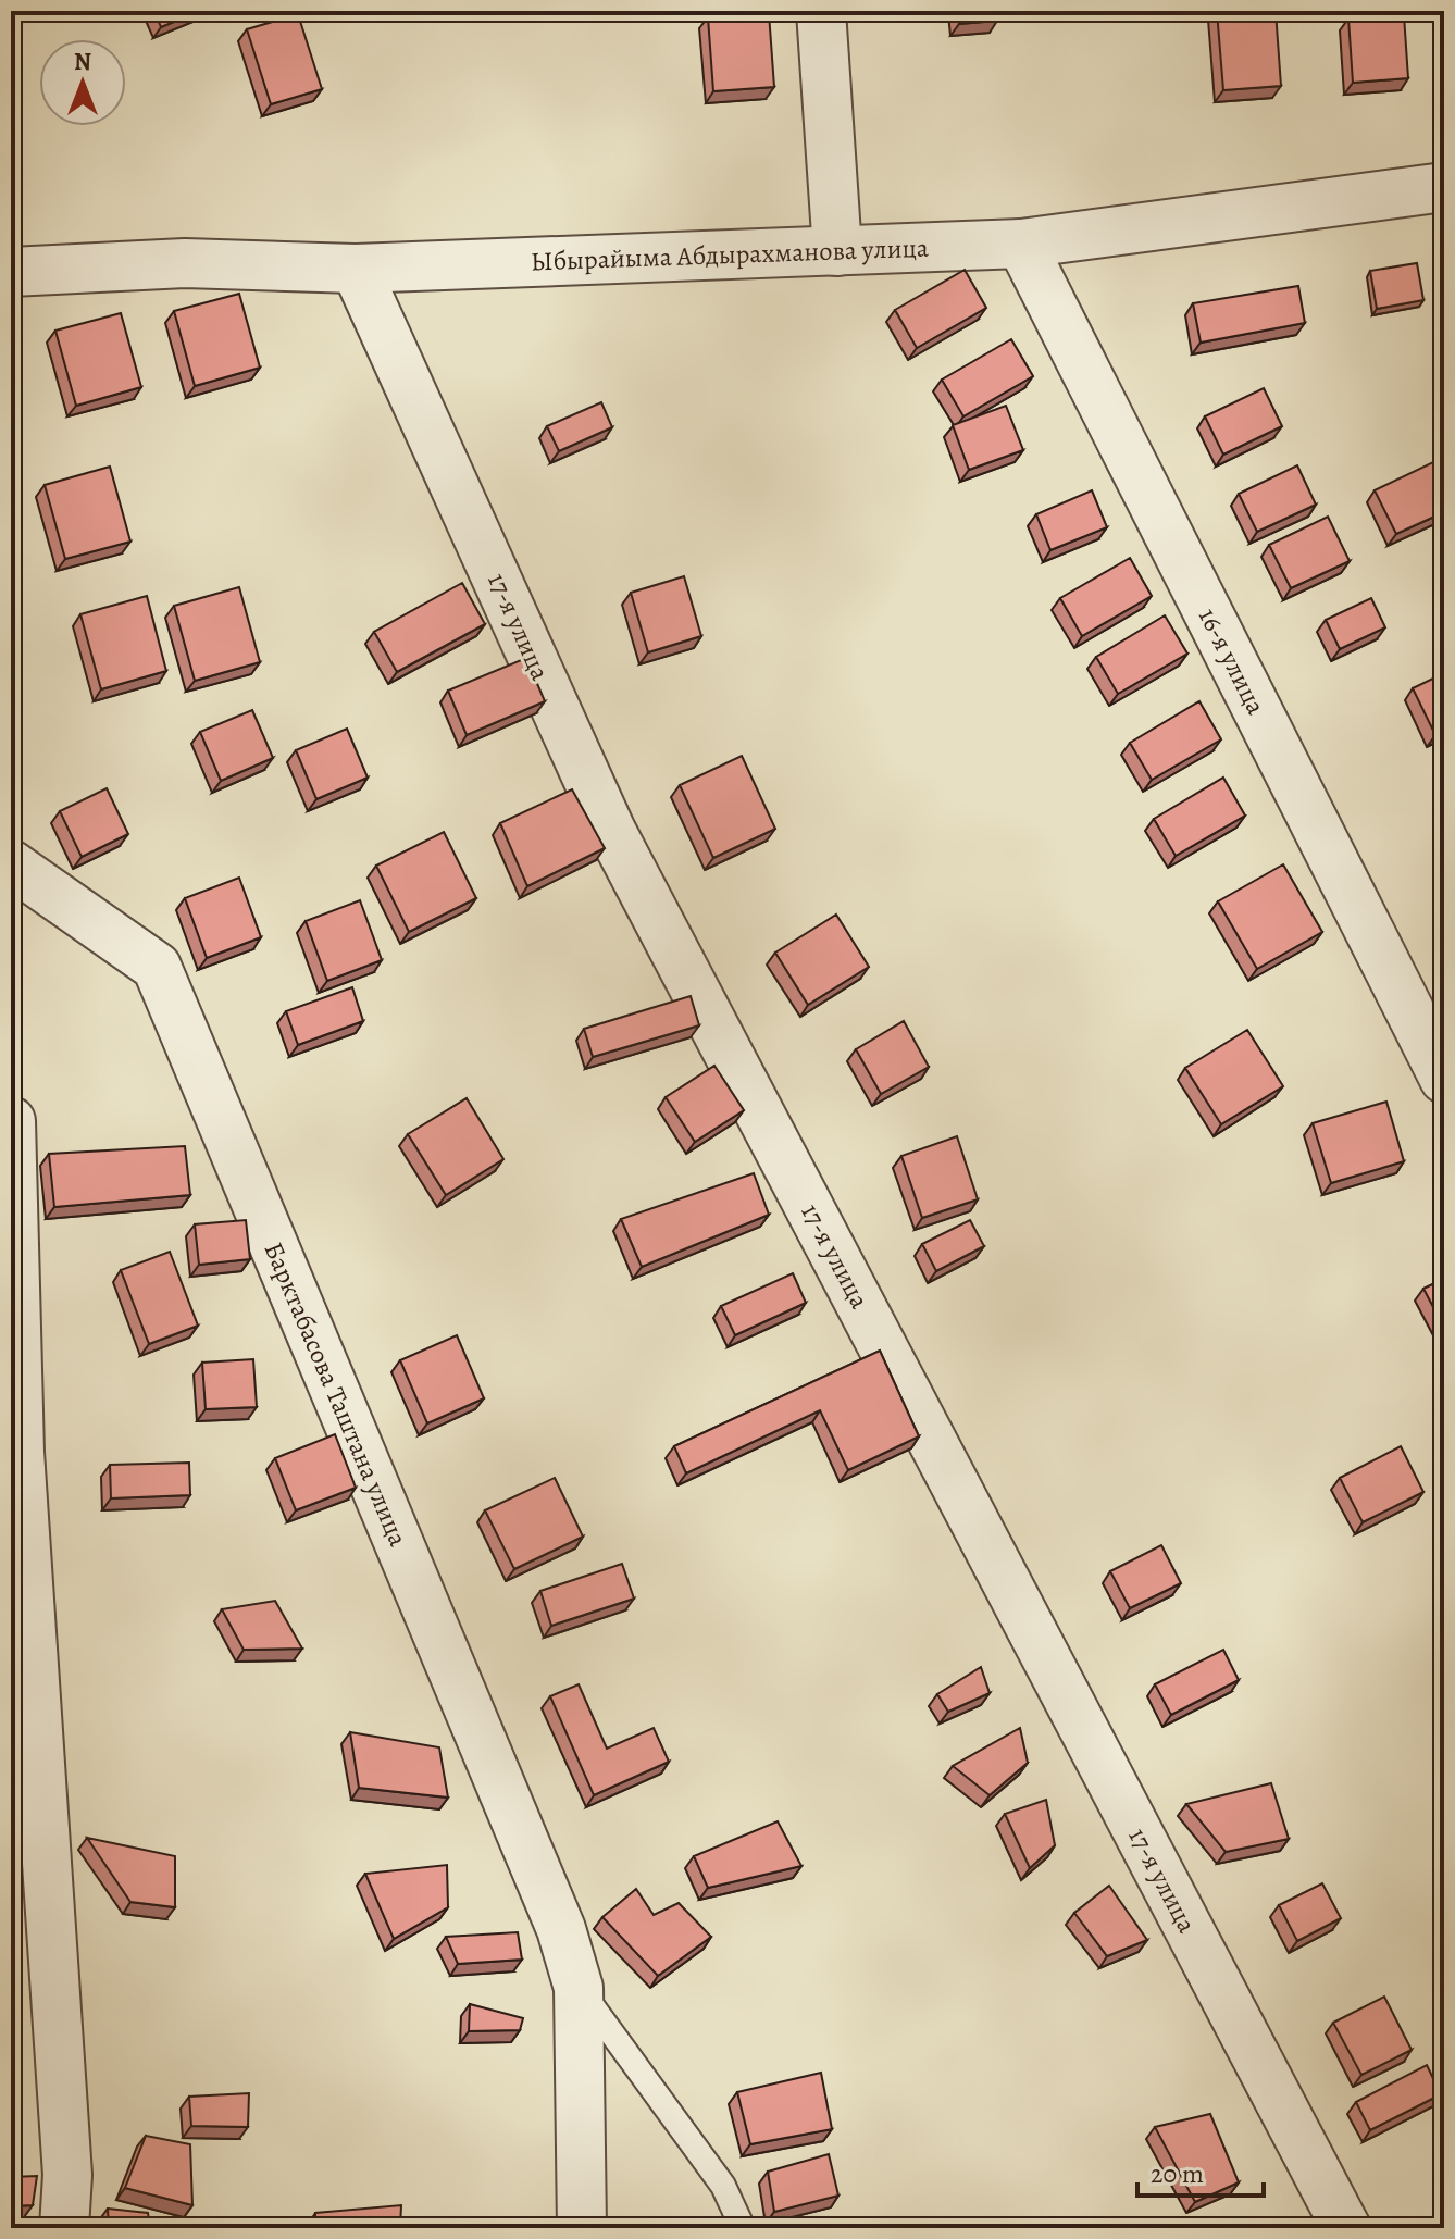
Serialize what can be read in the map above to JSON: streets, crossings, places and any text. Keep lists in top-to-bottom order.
{
  "streets": {
    "street": [
      "Ыбырайыма Абдырахманова улица",
      "17-я улица",
      "16-я улица",
      "Барктабасова Таштана улица"
    ]
  },
  "crossings": [
    ["Ыбырайыма Абдырахманова улица", "17-я улица"],
    ["Ыбырайыма Абдырахманова улица", "16-я улица"]
  ],
  "scale_bar": "20 m",
  "north": "top"
}
